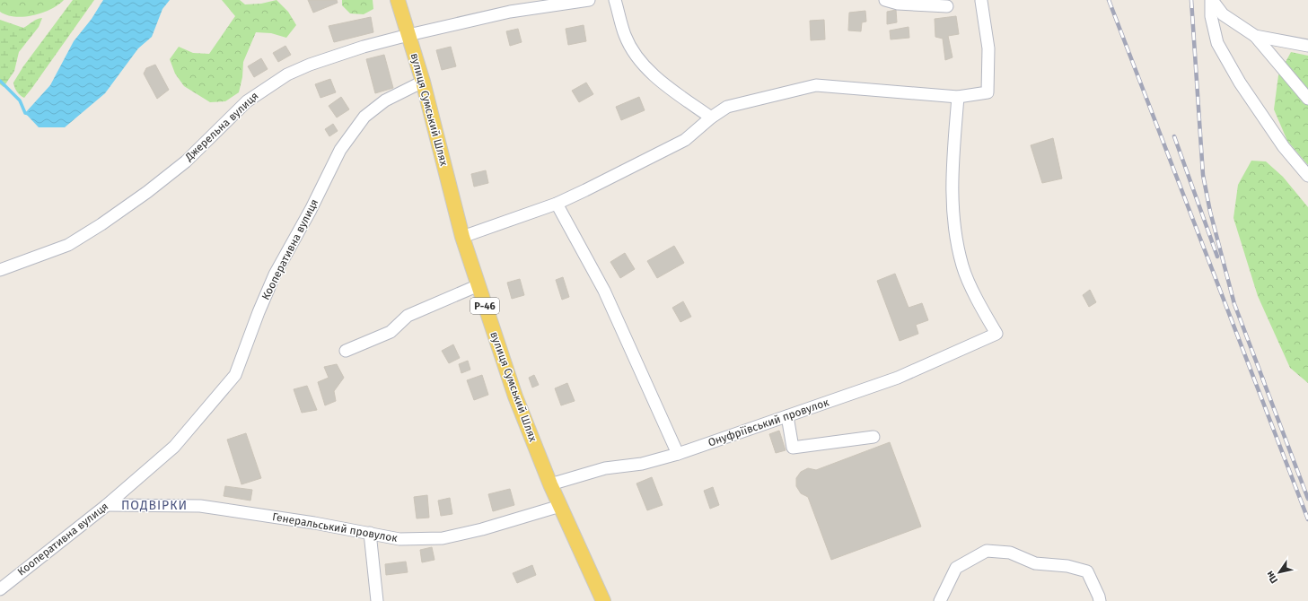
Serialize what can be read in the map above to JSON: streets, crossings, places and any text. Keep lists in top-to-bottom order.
{
  "streets": {
    "main road": ["вулиця Сумський Шлях", "Р-46"],
    "street": [
      "Джерельна вулиця",
      "Кооперативна вулиця",
      "Онуфріївський провулок",
      "Генеральський провулок"
    ]
  },
  "crossings": [
    ["вулиця Сумський Шлях", "Джерельна вулиця"],
    ["вулиця Сумський Шлях", "Кооперативна вулиця"],
    ["вулиця Сумський Шлях", "Онуфріївський провулок"],
    ["вулиця Сумський Шлях", "Генеральський провулок"],
    ["Кооперативна вулиця", "Генеральський провулок"]
  ],
  "districts": ["ПОДВІРКИ"],
  "north": "bottom left"
}
